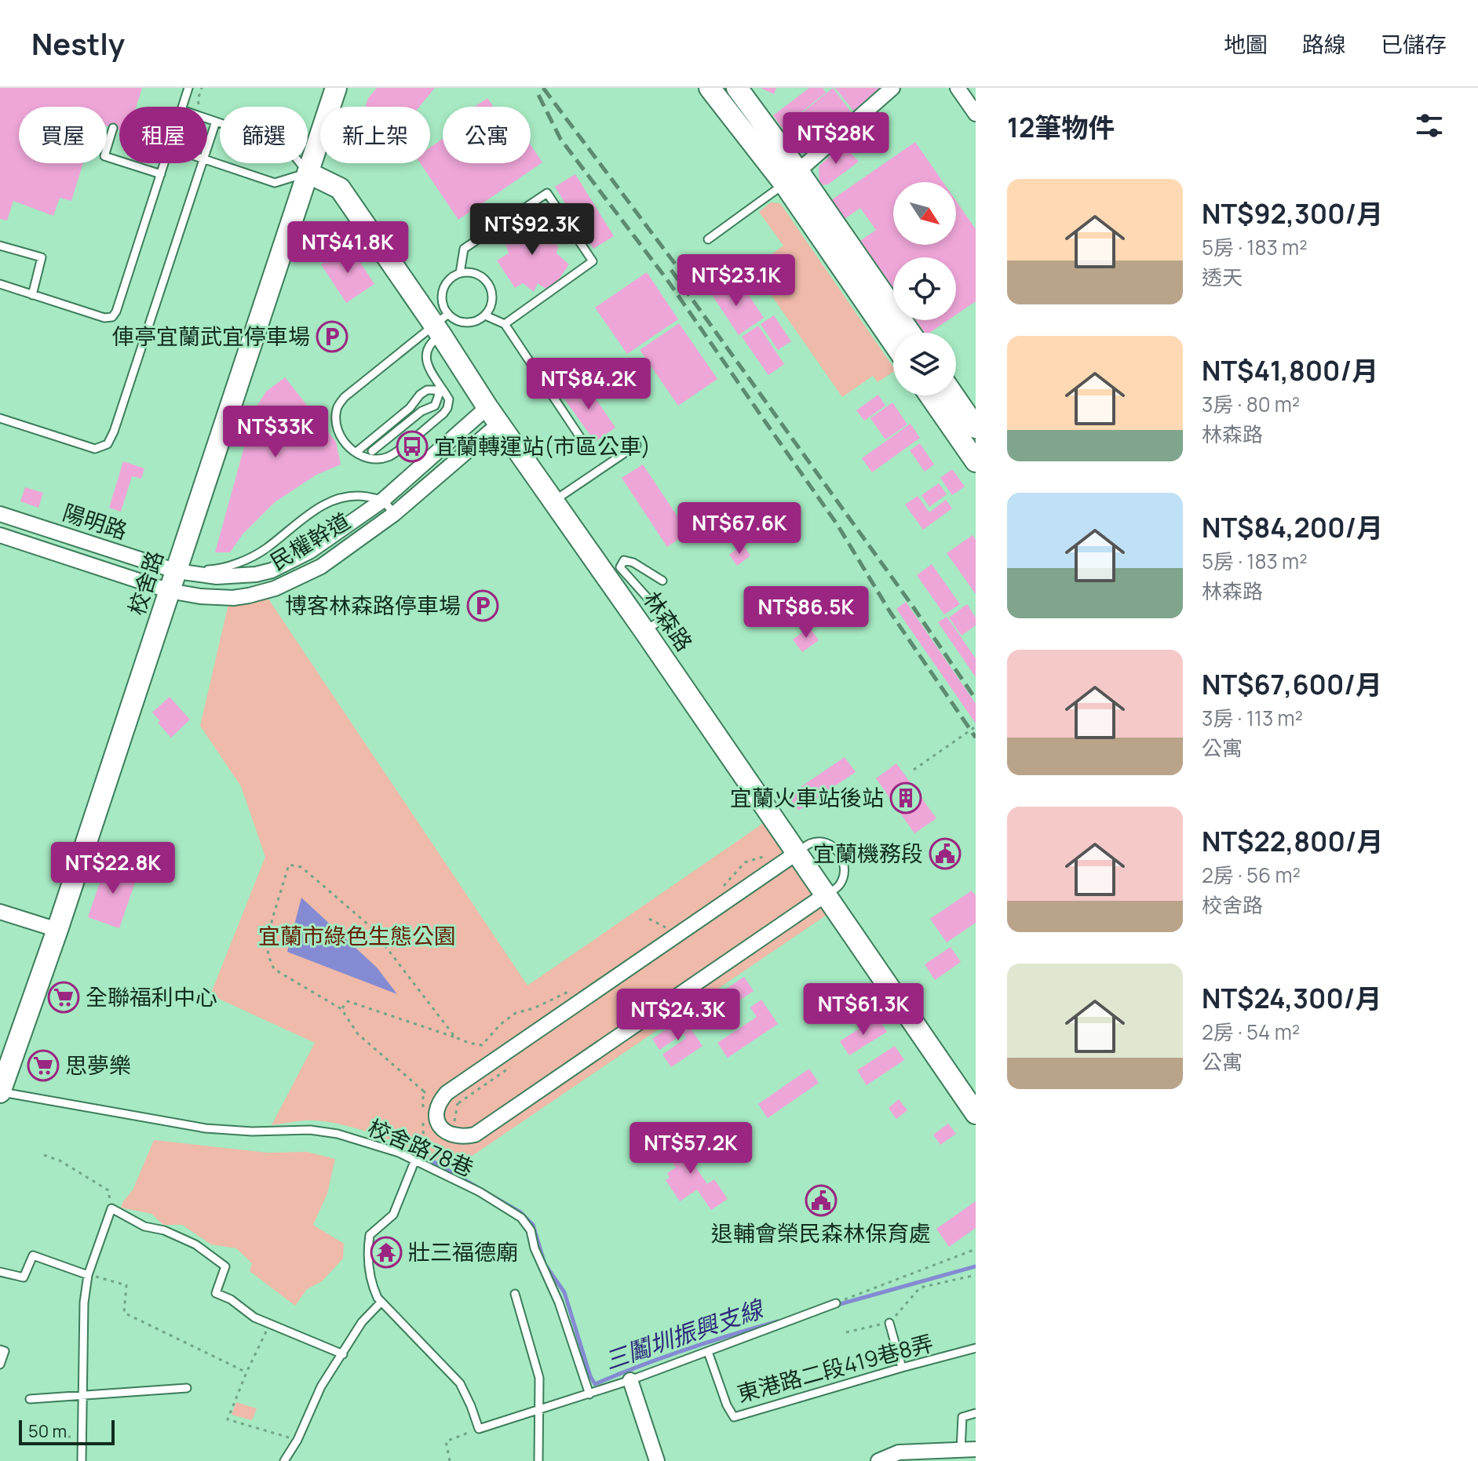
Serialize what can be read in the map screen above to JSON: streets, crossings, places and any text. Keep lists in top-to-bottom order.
{
  "streets": {
    "street": [
      "陽明路",
      "民權幹道",
      "校舍路",
      "林森路"
    ],
    "lane": ["校舍路78巷", "東港路二段419巷8弄"]
  },
  "crossings": [
    ["陽明路", "民權幹道"],
    ["陽明路", "校舍路"],
    ["民權幹道", "校舍路"],
    ["民權幹道", "林森路"],
    ["校舍路", "林森路"],
    ["校舍路", "校舍路78巷"]
  ],
  "water": ["三鬮圳振興支線"],
  "parks": ["宜蘭市綠色生態公園"],
  "places": {
    "parking": ["俥亭宜蘭武宜停車場", "博客林森路停車場"],
    "bus stop": ["宜蘭轉運站(市區公車)"],
    "building": ["宜蘭火車站後站"],
    "public building": ["宜蘭機務段", "退輔會榮民森林保育處"],
    "supermarket": ["全聯福利中心", "思夢樂"],
    "temple": ["壯三福德廟"]
  },
  "scale_bar": "50 m",
  "north": "bottom right",
  "page": {
    "header": "Nestly",
    "nav": ["地圖", "路線", "已儲存"],
    "heading": "12筆物件",
    "chip": [
      "買屋",
      "租屋",
      "篩選",
      "新上架",
      "公寓"
    ],
    "price": [
      "NT$28K",
      "NT$92.3K",
      "NT$41.8K",
      "NT$23.1K",
      "NT$84.2K",
      "NT$33K",
      "NT$67.6K",
      "NT$86.5K",
      "NT$22.8K",
      "NT$61.3K",
      "NT$24.3K",
      "NT$57.2K"
    ],
    "list": [
      {
        "name": "NT$92,300/月",
        "note": "5房 · 183 m² · 透天"
      },
      {
        "name": "NT$41,800/月",
        "note": "3房 · 80 m² · 林森路"
      },
      {
        "name": "NT$84,200/月",
        "note": "5房 · 183 m² · 林森路"
      },
      {
        "name": "NT$67,600/月",
        "note": "3房 · 113 m² · 公寓"
      },
      {
        "name": "NT$22,800/月",
        "note": "2房 · 56 m² · 校舍路"
      },
      {
        "name": "NT$24,300/月",
        "note": "2房 · 54 m² · 公寓"
      }
    ],
    "scale": "50 m"
  }
}
